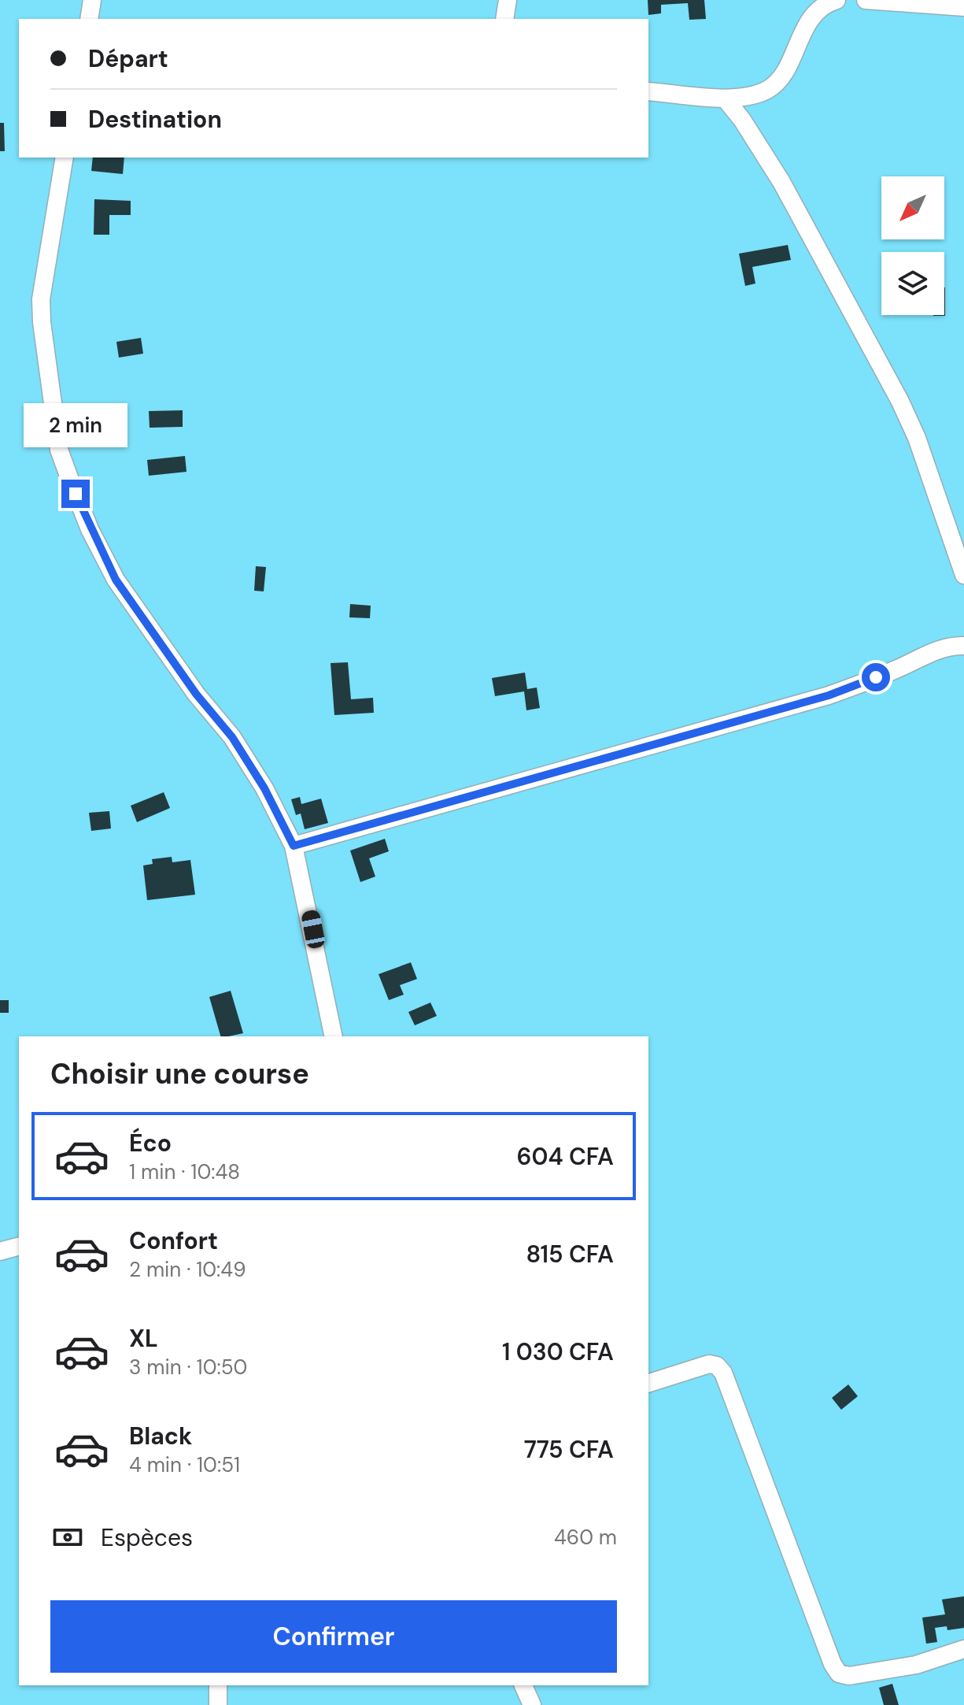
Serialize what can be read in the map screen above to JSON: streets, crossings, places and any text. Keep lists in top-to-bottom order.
{
  "north": "bottom left",
  "page": {
    "banner": ["Départ", "Destination"],
    "bubble": "2 min",
    "heading": "Choisir une course",
    "list": [
      {
        "name": "Éco",
        "note": "1 min · 10:48",
        "value": "604 CFA"
      },
      {
        "name": "Confort",
        "note": "2 min · 10:49",
        "value": "815 CFA"
      },
      {
        "name": "XL",
        "note": "3 min · 10:50",
        "value": "1 030 CFA"
      },
      {
        "name": "Black",
        "note": "4 min · 10:51",
        "value": "775 CFA"
      }
    ],
    "pay": ["Espèces", "460 m"],
    "buttons": "Confirmer"
  }
}
